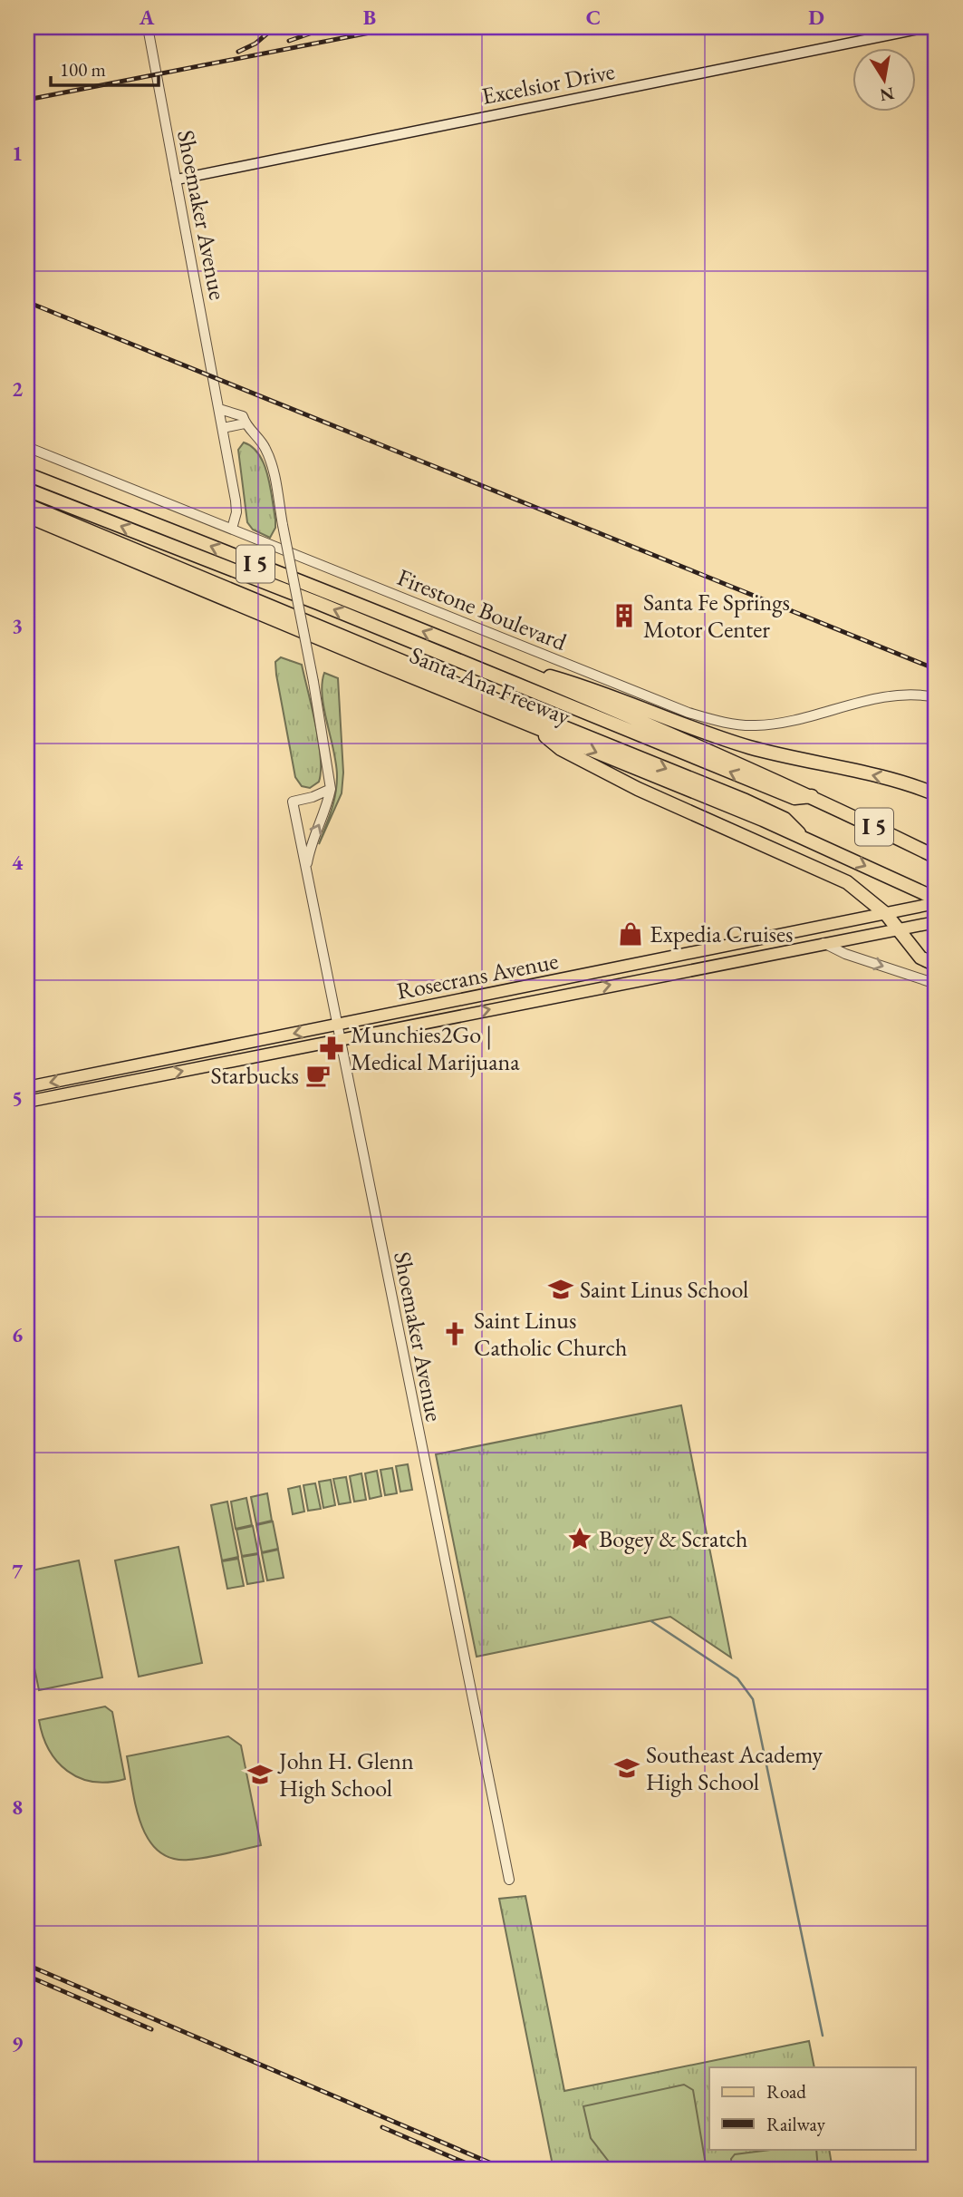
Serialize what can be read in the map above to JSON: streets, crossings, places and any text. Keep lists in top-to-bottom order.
{
  "streets": {
    "highway": ["I 5", "Santa Ana Freeway"],
    "main road": ["Excelsior Drive", "Rosecrans Avenue"],
    "street": ["Shoemaker Avenue", "Firestone Boulevard"]
  },
  "crossings": [
    ["Excelsior Drive", "Shoemaker Avenue"],
    ["Shoemaker Avenue", "Firestone Boulevard"],
    ["Shoemaker Avenue", "Rosecrans Avenue"],
    ["Santa Ana Freeway", "Rosecrans Avenue"]
  ],
  "places": {
    "building": ["Santa Fe Springs Motor Center"],
    "shop": ["Expedia Cruises"],
    "pharmacy": ["Munchies2Go | Medical Marijuana"],
    "cafe": ["Starbucks"],
    "school or university": ["Saint Linus School", "Southeast Academy High School", "John H. Glenn High School"],
    "church": ["Saint Linus Catholic Church"],
    "place": ["Bogey & Scratch"]
  },
  "legend": ["Road", "Railway"],
  "scale_bar": "100 m",
  "north": "bottom",
  "grid": {
    "columns": [
      "A",
      "B",
      "C",
      "D"
    ],
    "rows": [
      "1",
      "2",
      "3",
      "4",
      "5",
      "6",
      "7",
      "8",
      "9"
    ]
  }
}
